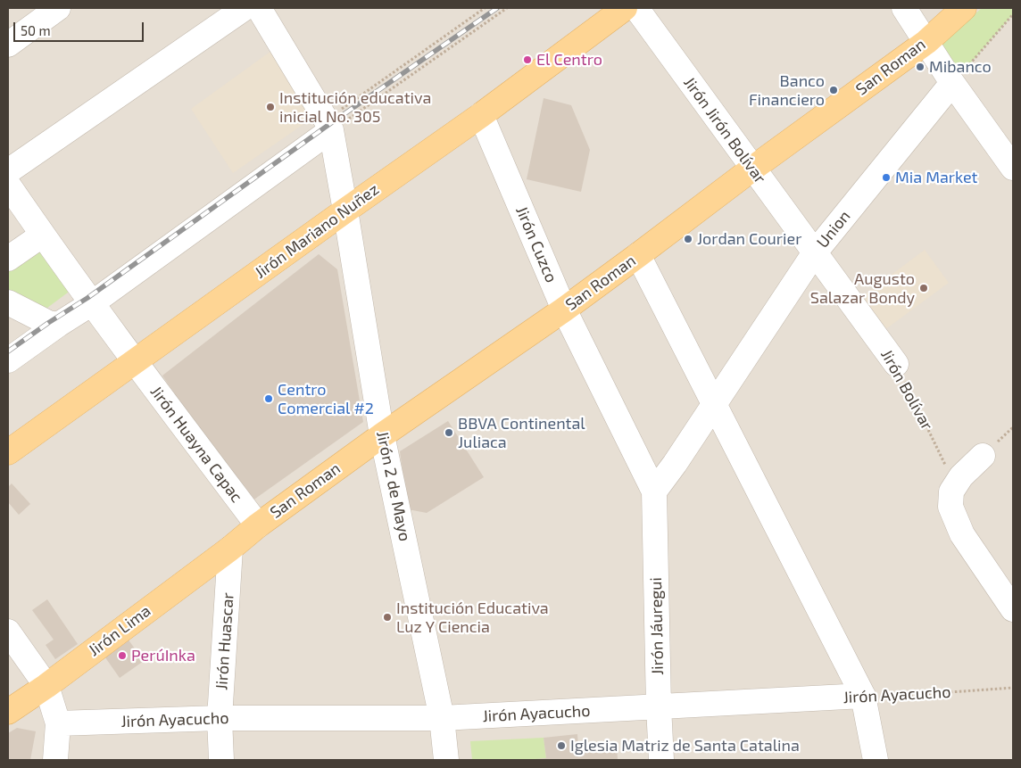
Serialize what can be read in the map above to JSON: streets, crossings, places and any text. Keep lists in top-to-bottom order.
{
  "streets": {
    "main road": ["San Roman", "Jirón Mariano Nuñez", "Jirón Lima"],
    "street": [
      "Jirón Jirón Bolívar",
      "Union",
      "Jirón Cuzco",
      "Jirón Bolívar",
      "Jirón Huayna Capac",
      "Jirón 2 de Mayo",
      "Jirón Jáuregui",
      "Jirón Huascar",
      "Jirón Ayacucho"
    ]
  },
  "crossings": [
    ["San Roman", "Jirón Jirón Bolívar"],
    ["San Roman", "Jirón Cuzco"],
    ["San Roman", "Jirón Huayna Capac"],
    ["San Roman", "Jirón 2 de Mayo"],
    ["San Roman", "Jirón Lima"],
    ["San Roman", "Jirón Huascar"],
    ["Jirón Jirón Bolívar", "Union"],
    ["Jirón Jirón Bolívar", "Jirón Bolívar"],
    ["Union", "Jirón Cuzco"],
    ["Union", "Jirón Bolívar"],
    ["Union", "Jirón Jáuregui"],
    ["Jirón Mariano Nuñez", "Jirón Cuzco"],
    ["Jirón Mariano Nuñez", "Jirón Huayna Capac"],
    ["Jirón Mariano Nuñez", "Jirón 2 de Mayo"],
    ["Jirón Cuzco", "Jirón Jáuregui"],
    ["Jirón 2 de Mayo", "Jirón Ayacucho"],
    ["Jirón Jáuregui", "Jirón Ayacucho"],
    ["Jirón Lima", "Jirón Huascar"],
    ["Jirón Huascar", "Jirón Ayacucho"]
  ],
  "places": [
    "El Centro",
    "Mibanco",
    "Banco Financiero",
    "Institución educativa inicial No. 305",
    "Mia Market",
    "Jordan Courier",
    "Augusto Salazar Bondy",
    "Centro Comercial #2",
    "BBVA Continental Juliaca",
    "Institución Educativa Luz Y Ciencia",
    "PerúInka",
    "Iglesia Matriz de Santa Catalina"
  ],
  "scale_bar": "50 m"
}
